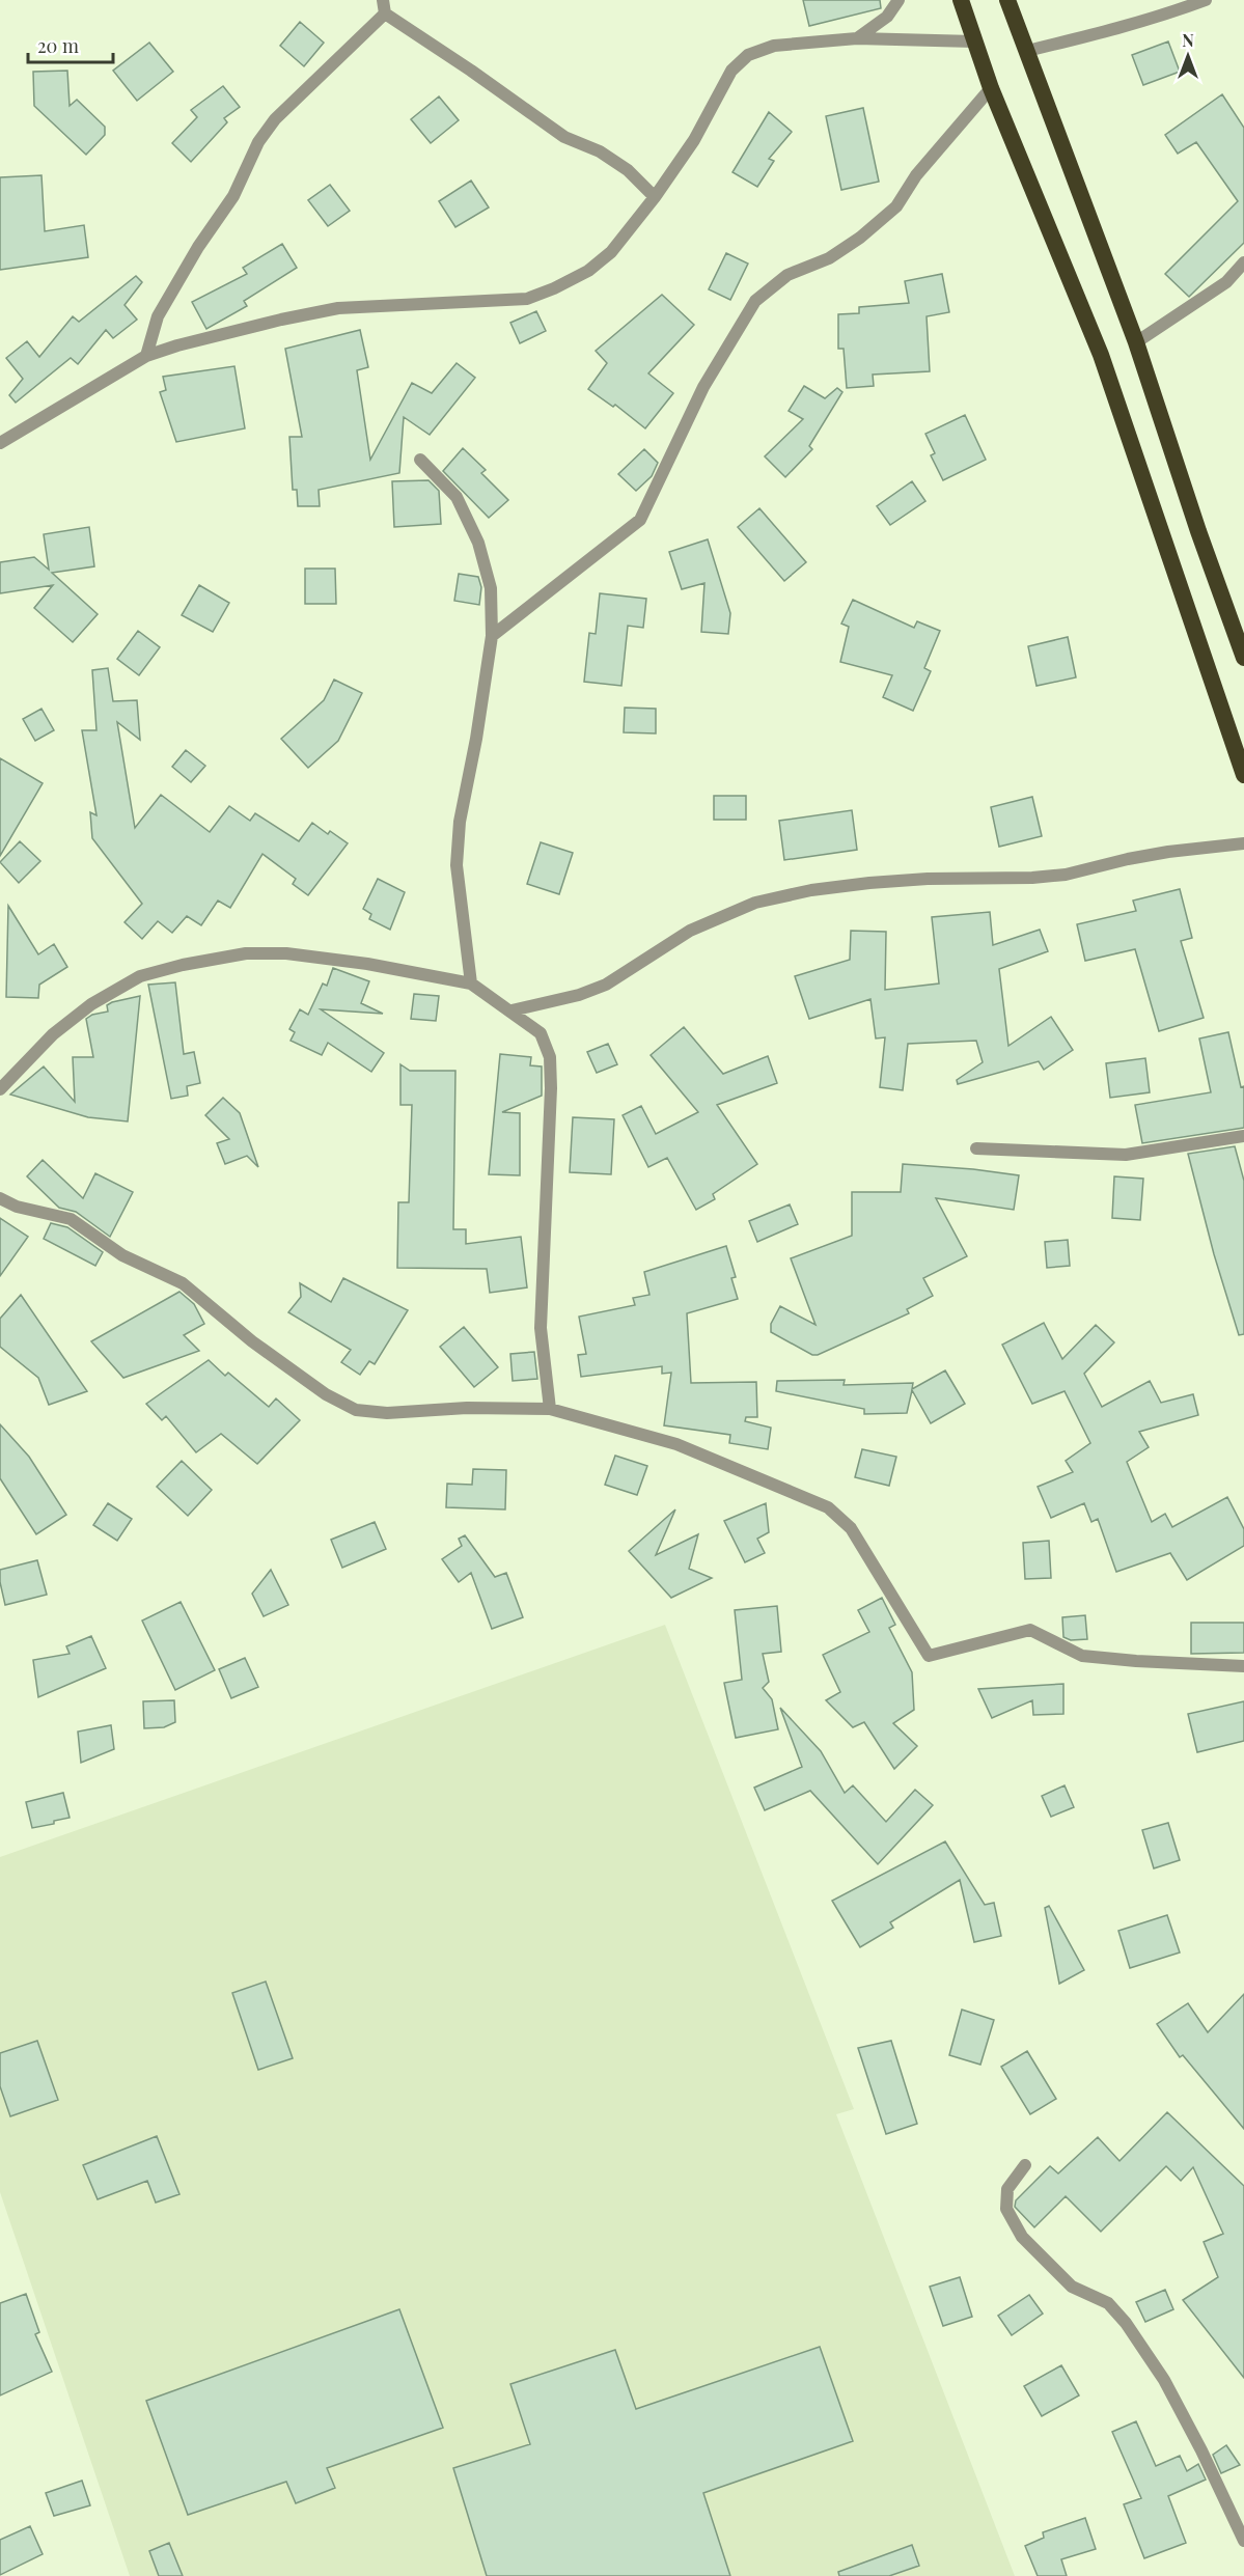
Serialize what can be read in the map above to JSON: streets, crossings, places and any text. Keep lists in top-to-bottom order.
{
  "scale_bar": "20 m",
  "north": "top"
}
